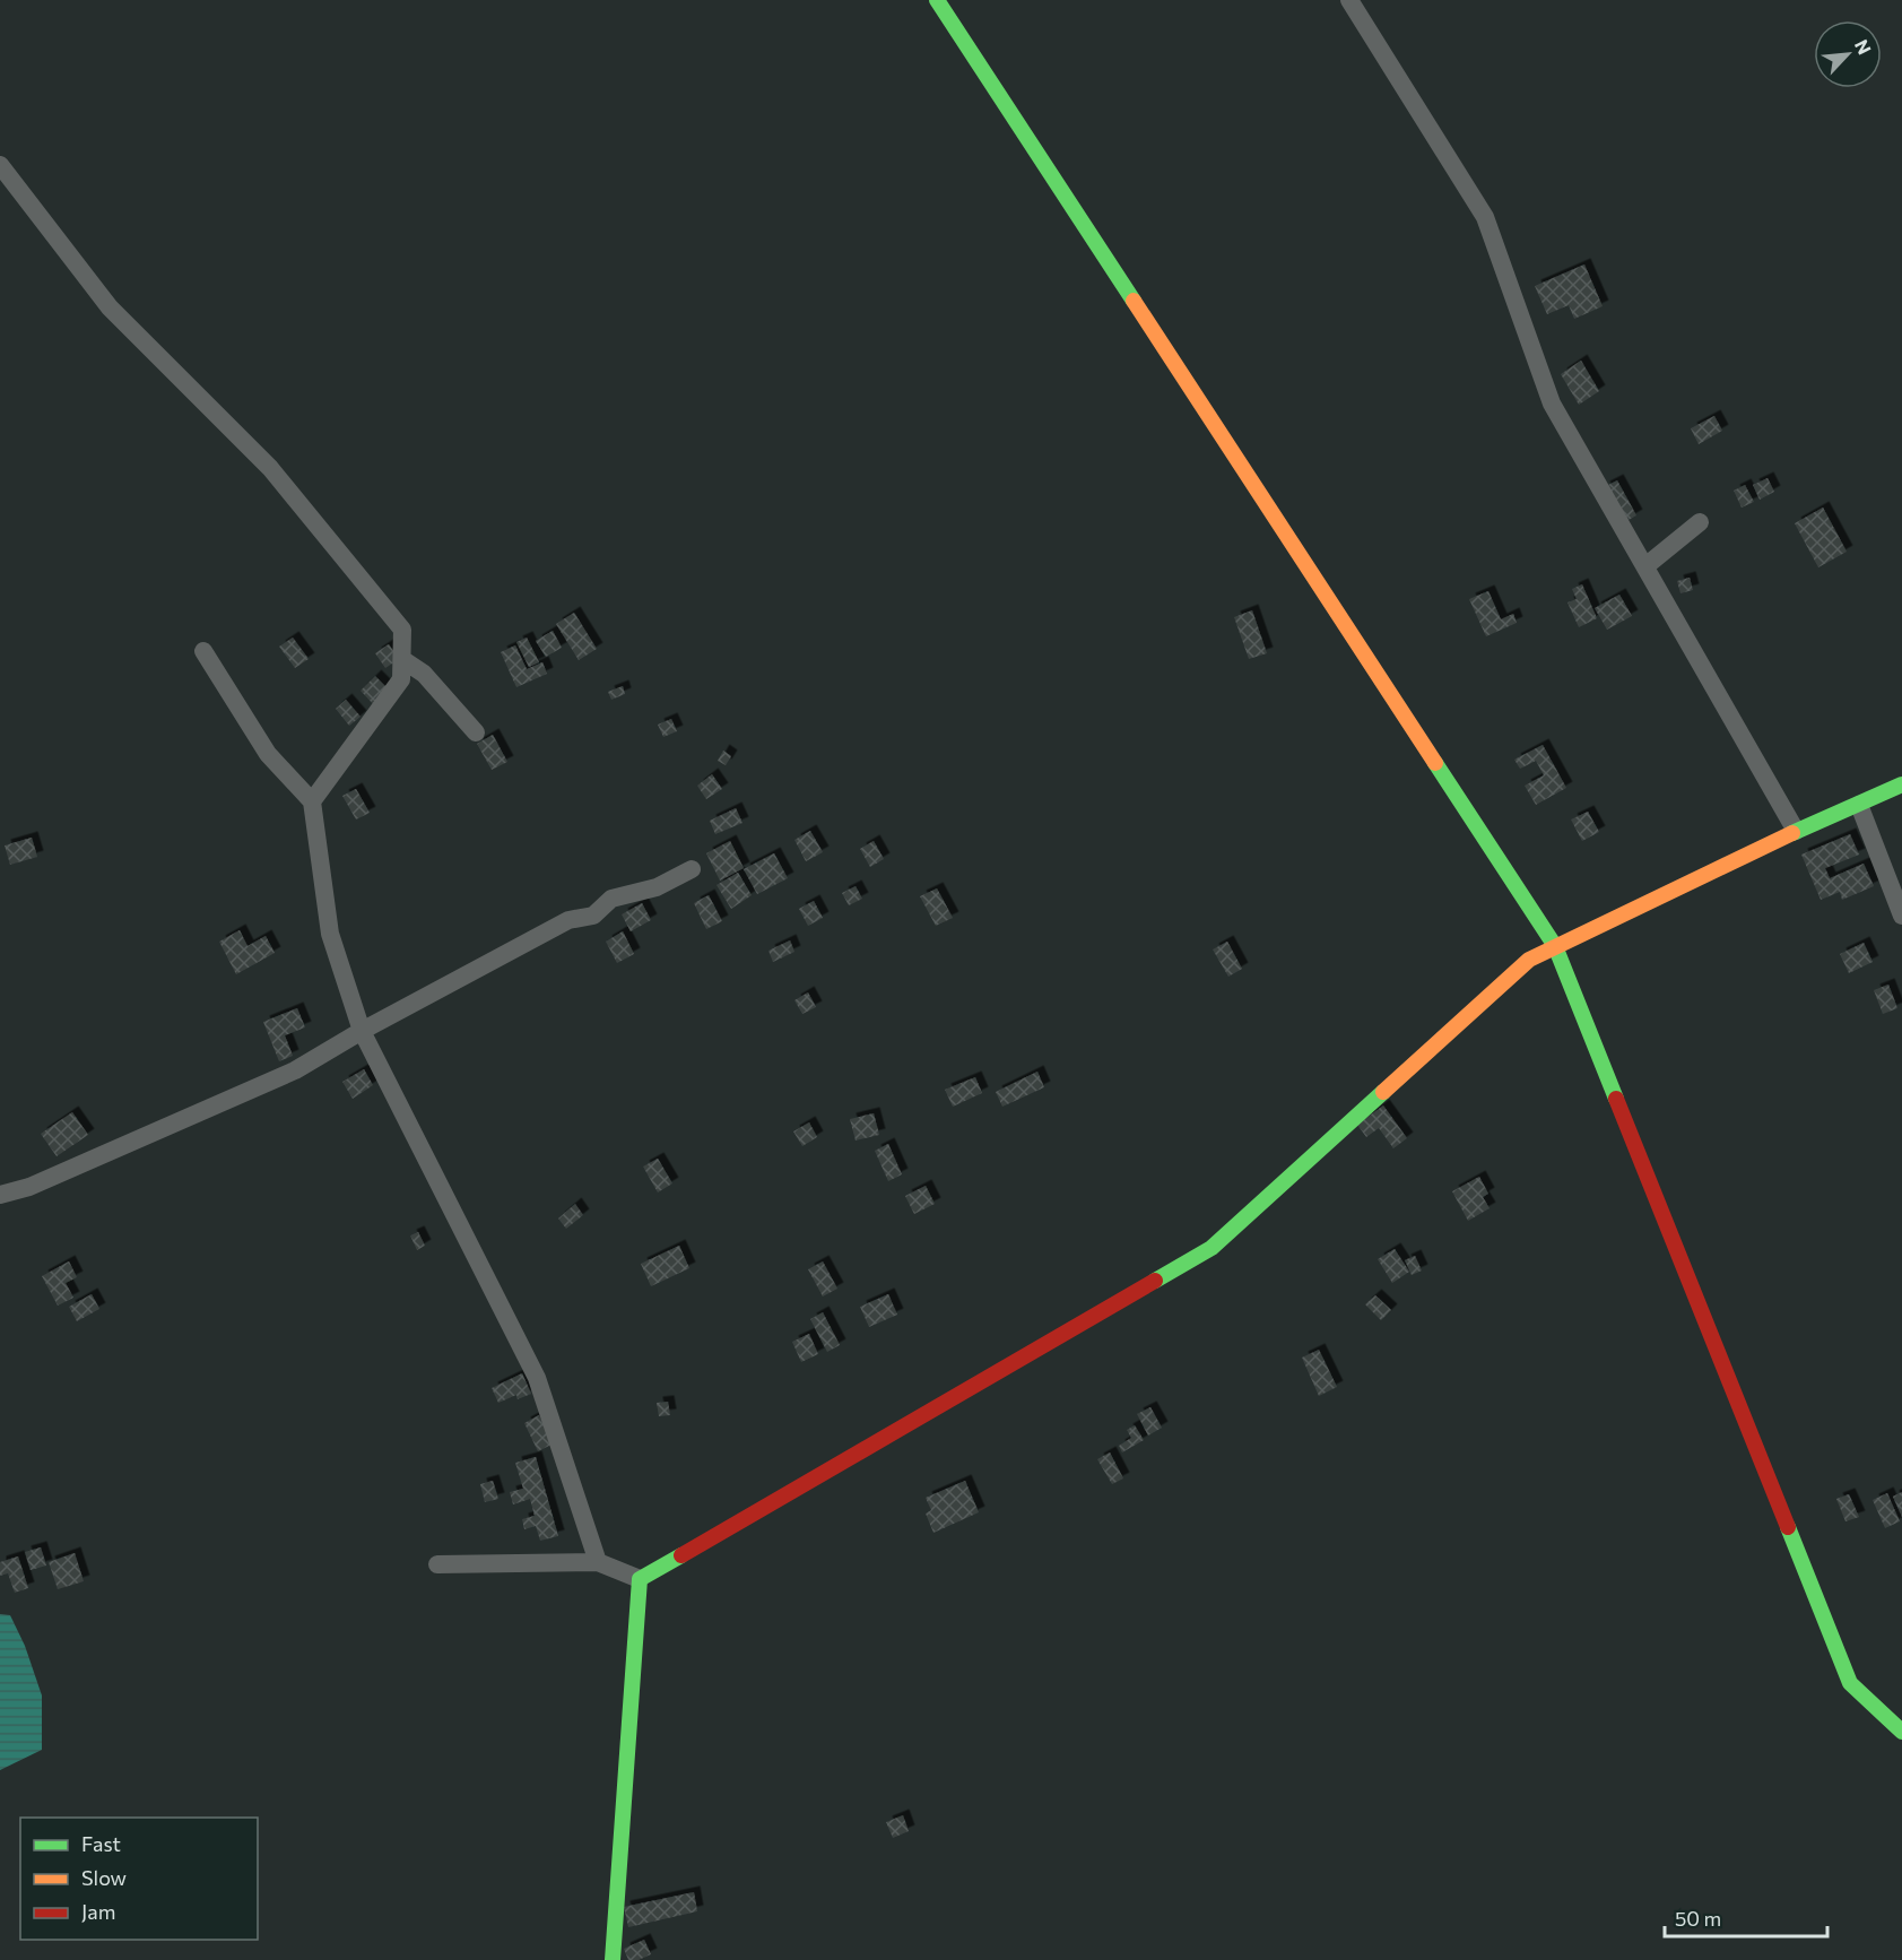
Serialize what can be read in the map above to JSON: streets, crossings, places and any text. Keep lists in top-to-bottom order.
{
  "legend": ["Fast", "Slow", "Jam"],
  "scale_bar": "50 m",
  "north": "top right"
}
